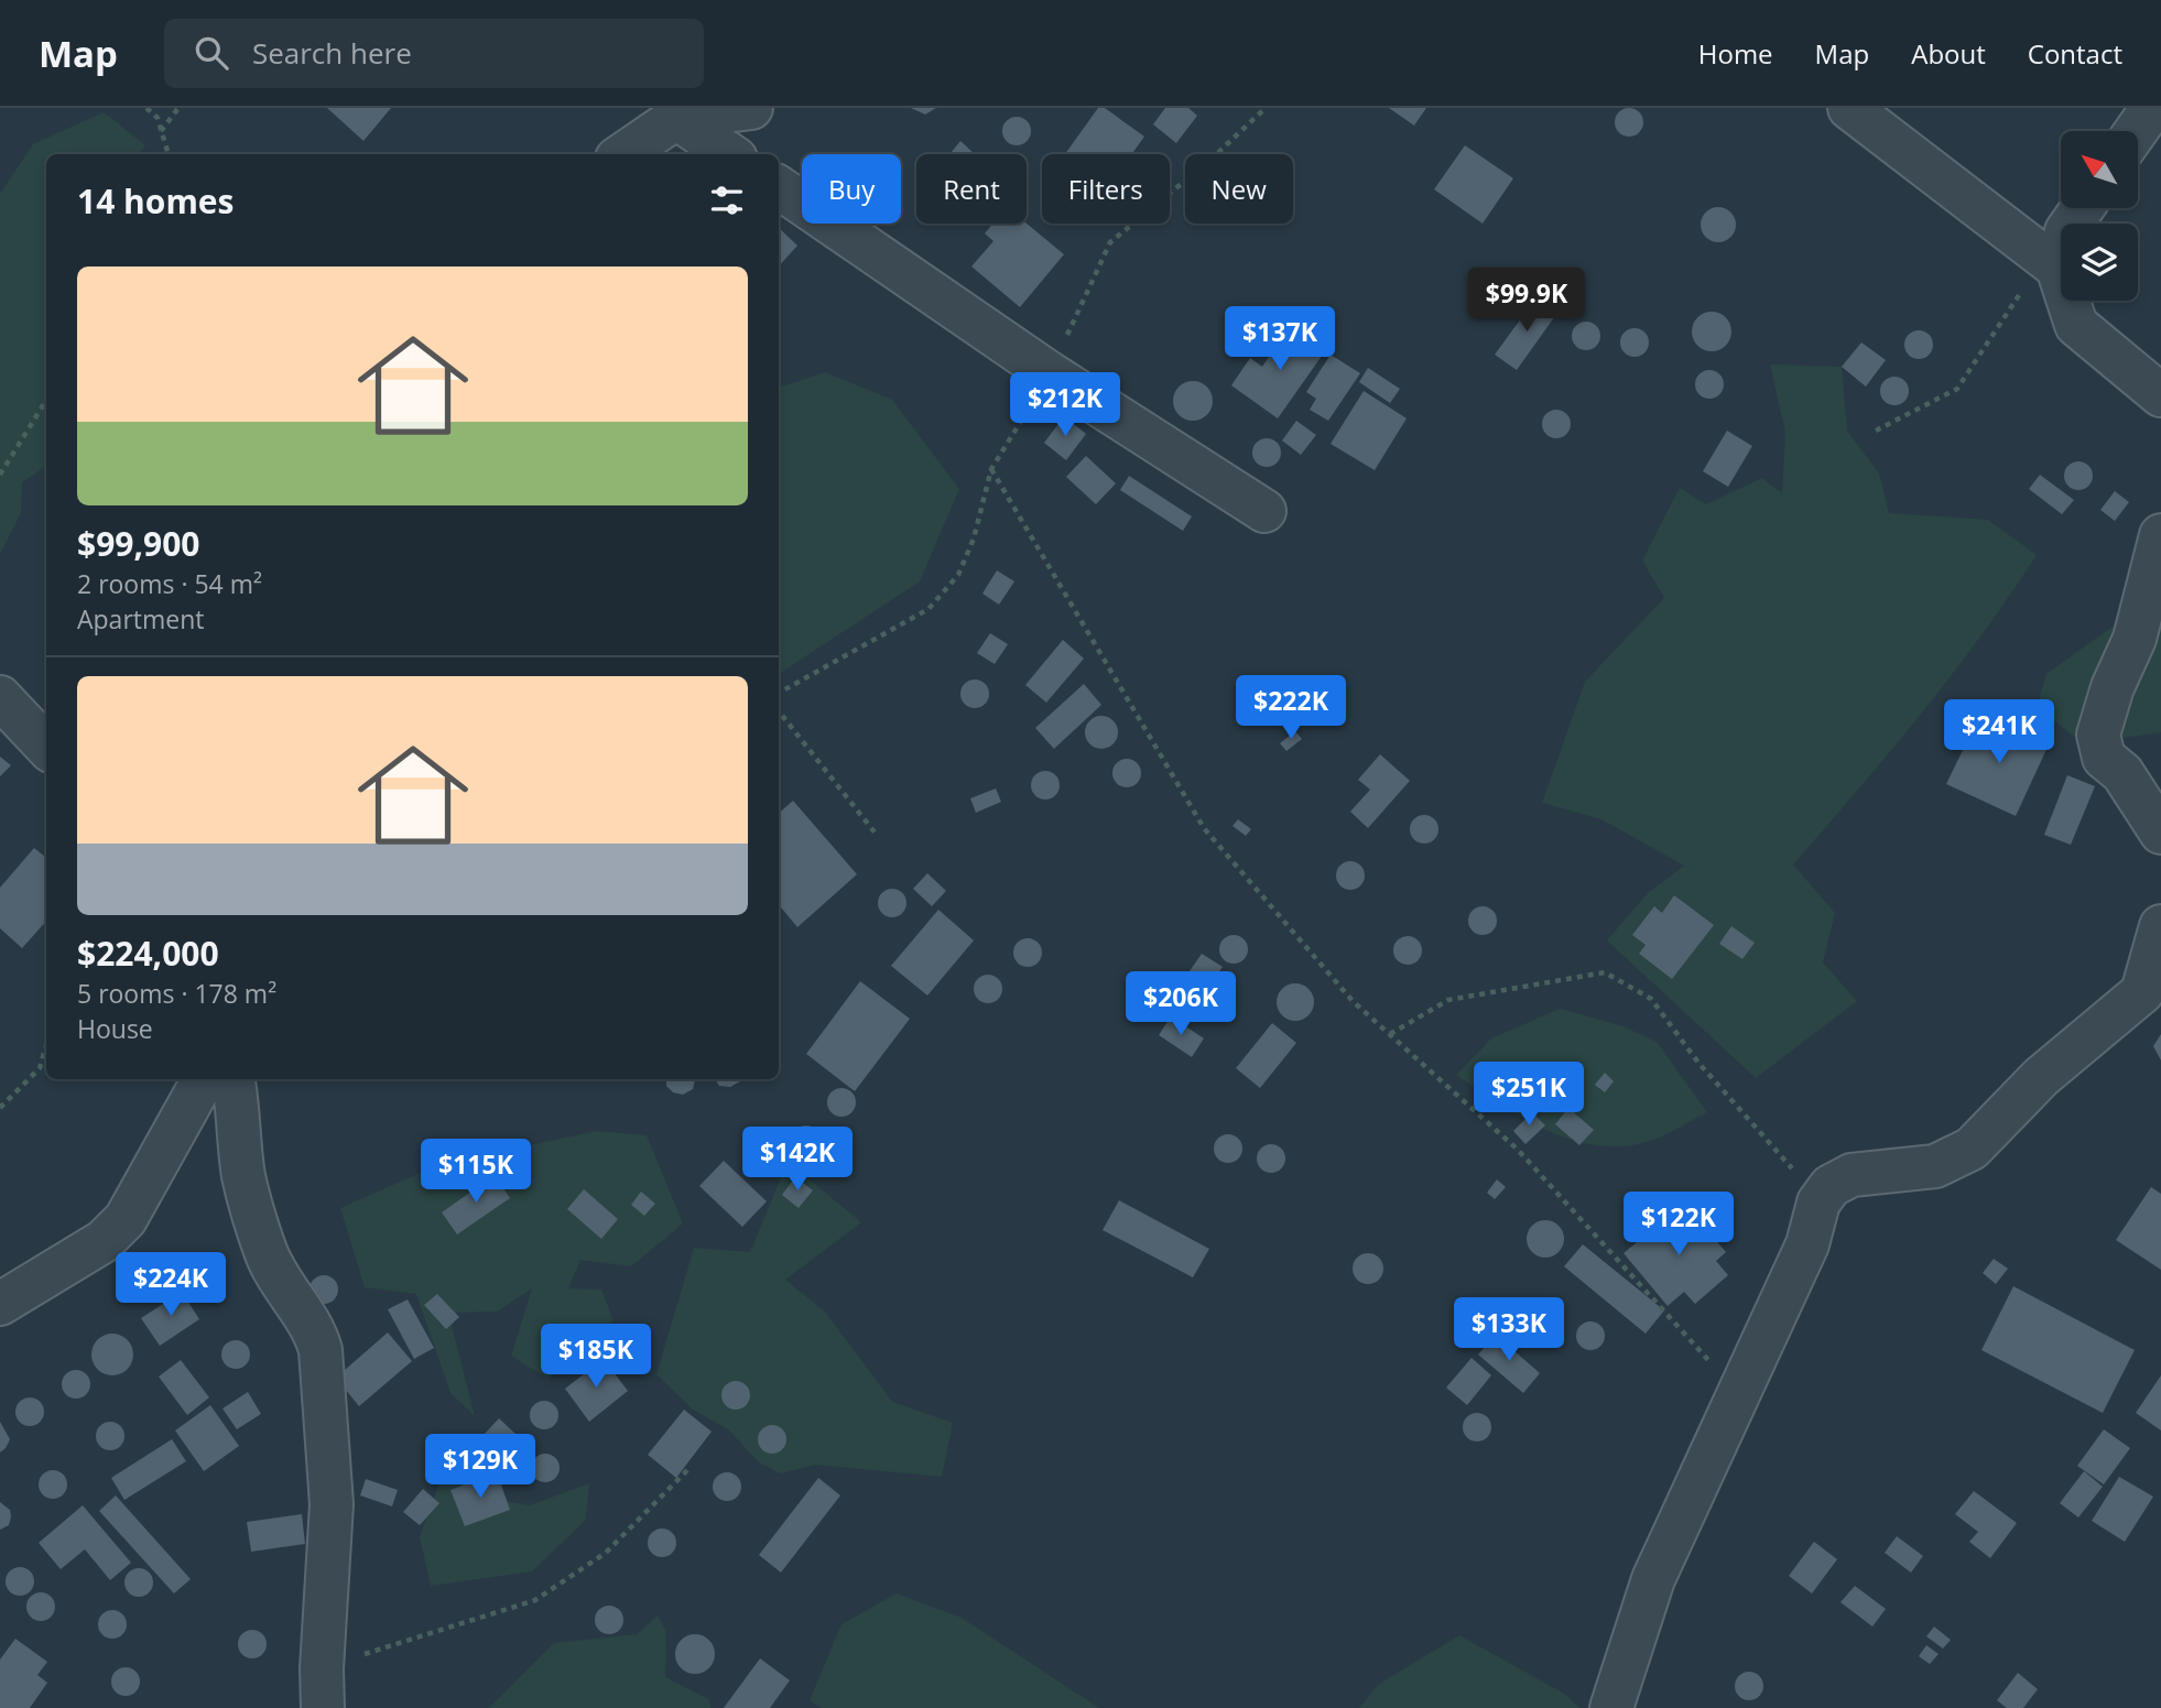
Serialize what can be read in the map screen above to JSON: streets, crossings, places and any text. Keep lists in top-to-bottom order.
{
  "north": "top left",
  "page": {
    "header": "Map",
    "search": "Search here",
    "nav": [
      "Home",
      "Map",
      "About",
      "Contact"
    ],
    "chip": [
      "Buy",
      "Rent",
      "Filters",
      "New"
    ],
    "heading": "14 homes",
    "list": [
      {
        "name": "$99,900",
        "note": "2 rooms · 54 m² · Apartment"
      },
      {
        "name": "$224,000",
        "note": "5 rooms · 178 m² · House"
      }
    ],
    "price": [
      "$99.9K",
      "$137K",
      "$212K",
      "$222K",
      "$241K",
      "$206K",
      "$251K",
      "$142K",
      "$115K",
      "$122K",
      "$224K",
      "$133K",
      "$185K",
      "$129K"
    ]
  }
}
